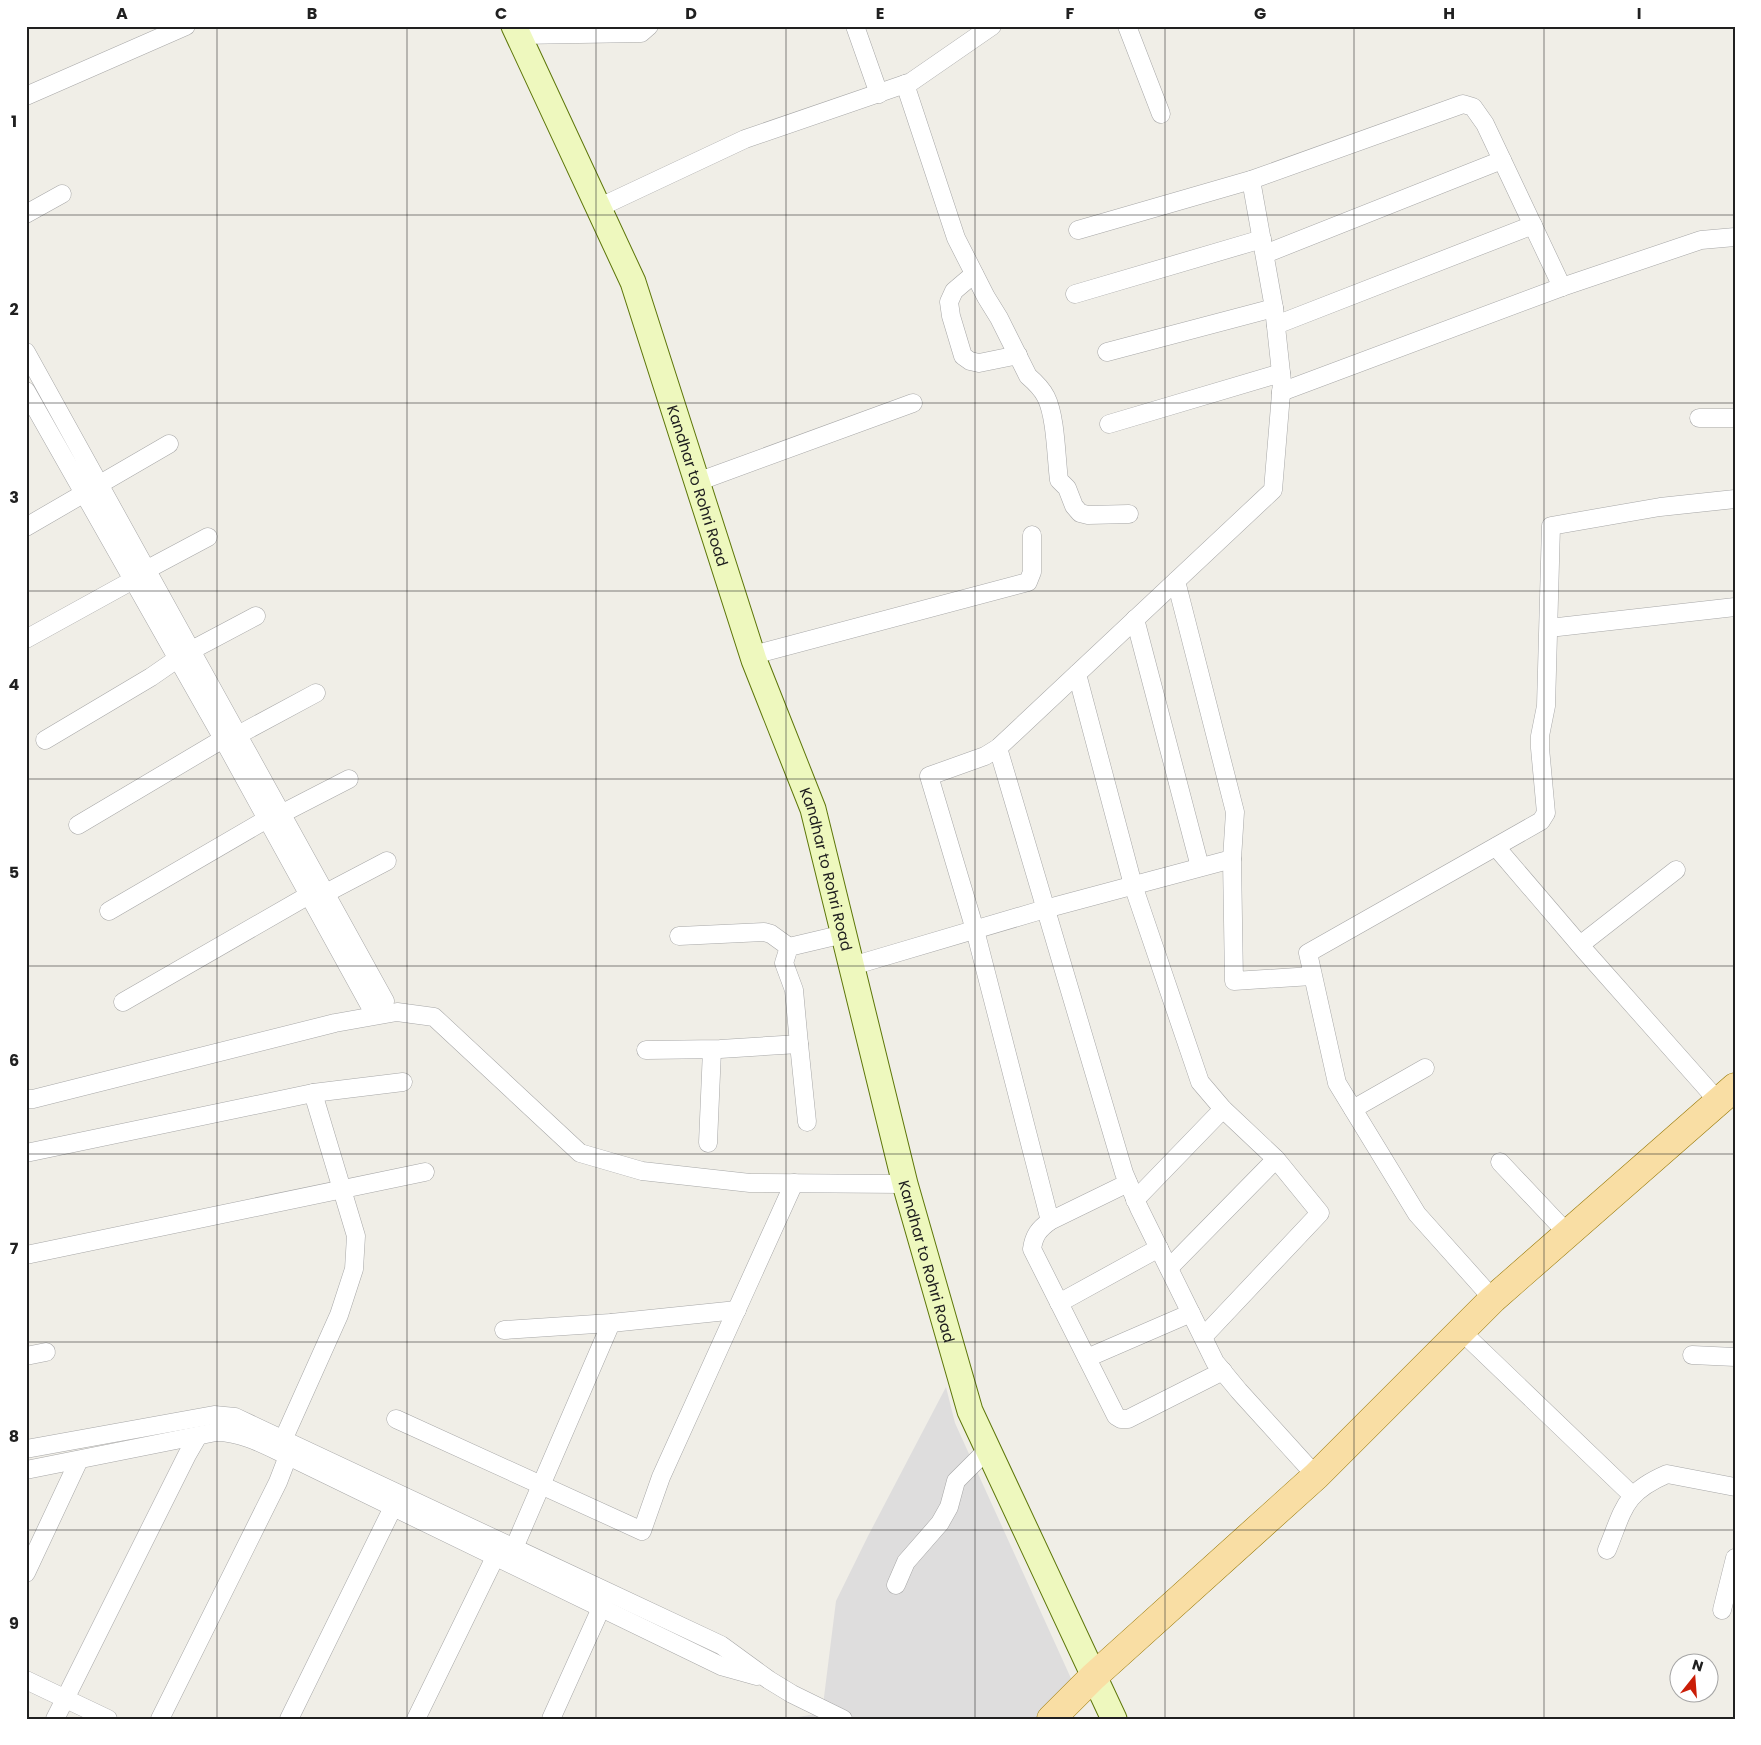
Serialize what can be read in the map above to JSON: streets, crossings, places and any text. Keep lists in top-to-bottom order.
{
  "streets": {
    "street": ["Kandhar to Rohri Road"]
  },
  "north": "top",
  "grid": {
    "columns": [
      "A",
      "B",
      "C",
      "D",
      "E",
      "F",
      "G",
      "H",
      "I"
    ],
    "rows": [
      "1",
      "2",
      "3",
      "4",
      "5",
      "6",
      "7",
      "8",
      "9"
    ]
  }
}
